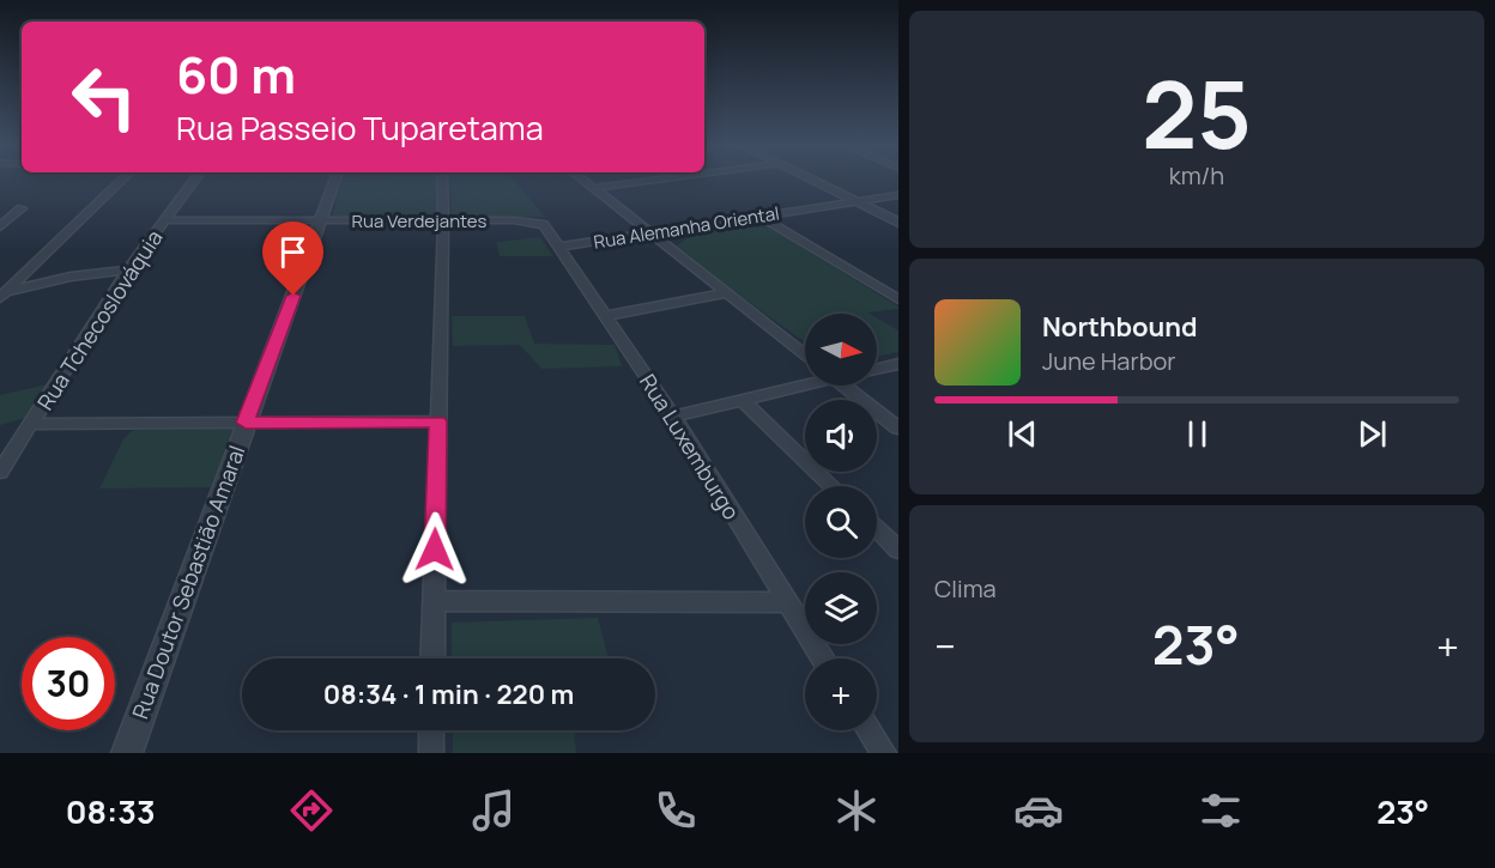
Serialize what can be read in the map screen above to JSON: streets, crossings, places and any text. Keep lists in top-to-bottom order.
{
  "streets": {
    "street": [
      "Rua Verdejantes",
      "Rua Alemanha Oriental",
      "Rua Tchecoslováquia",
      "Rua Luxemburgo",
      "Rua Doutor Sebastião Amaral"
    ]
  },
  "crossings": [
    ["Rua Verdejantes", "Rua Tchecoslováquia"],
    ["Rua Verdejantes", "Rua Luxemburgo"],
    ["Rua Verdejantes", "Rua Doutor Sebastião Amaral"],
    ["Rua Alemanha Oriental", "Rua Luxemburgo"]
  ],
  "north": "right",
  "page": {
    "tile": [
      ["25", "km/h"],
      "Clima"
    ],
    "turn": ["60 m", "Rua Passeio Tuparetama"],
    "song": ["Northbound", "June Harbor"],
    "map_buttons": "+",
    "heat": ["−", "23°", "+"],
    "limit": "30",
    "trip": "08:34 · 1 min · 220 m",
    "tabs": ["08:33", "23°"]
  }
}
